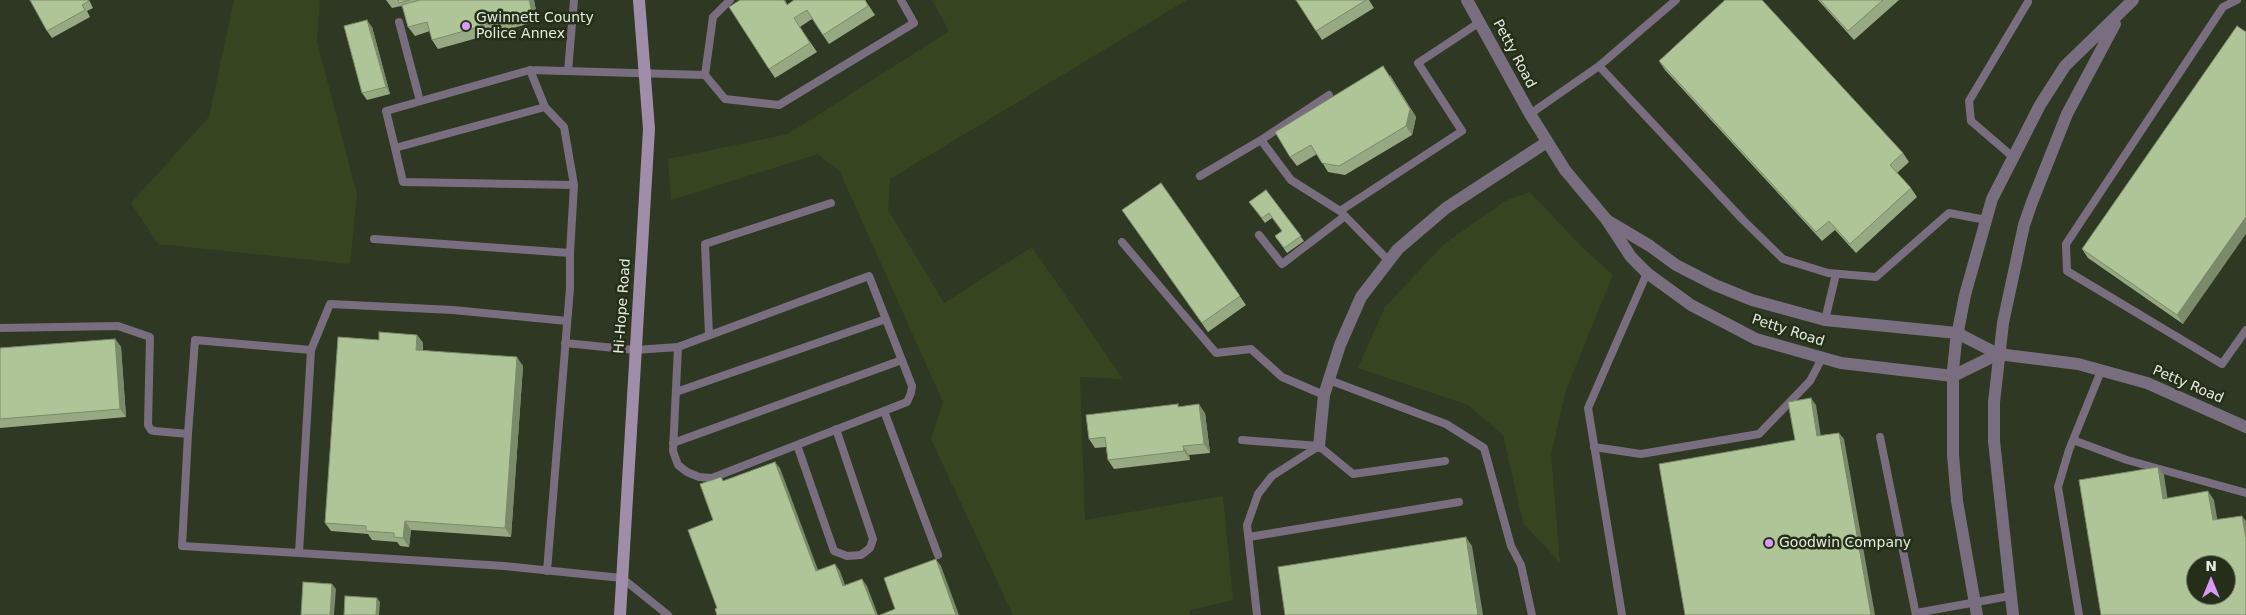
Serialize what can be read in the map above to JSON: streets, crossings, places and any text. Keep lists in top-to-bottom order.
{
  "streets": {
    "street": ["Petty Road", "Hi-Hope Road"]
  },
  "places": ["Gwinnett County Police Annex", "Goodwin Company"],
  "north": "top"
}
